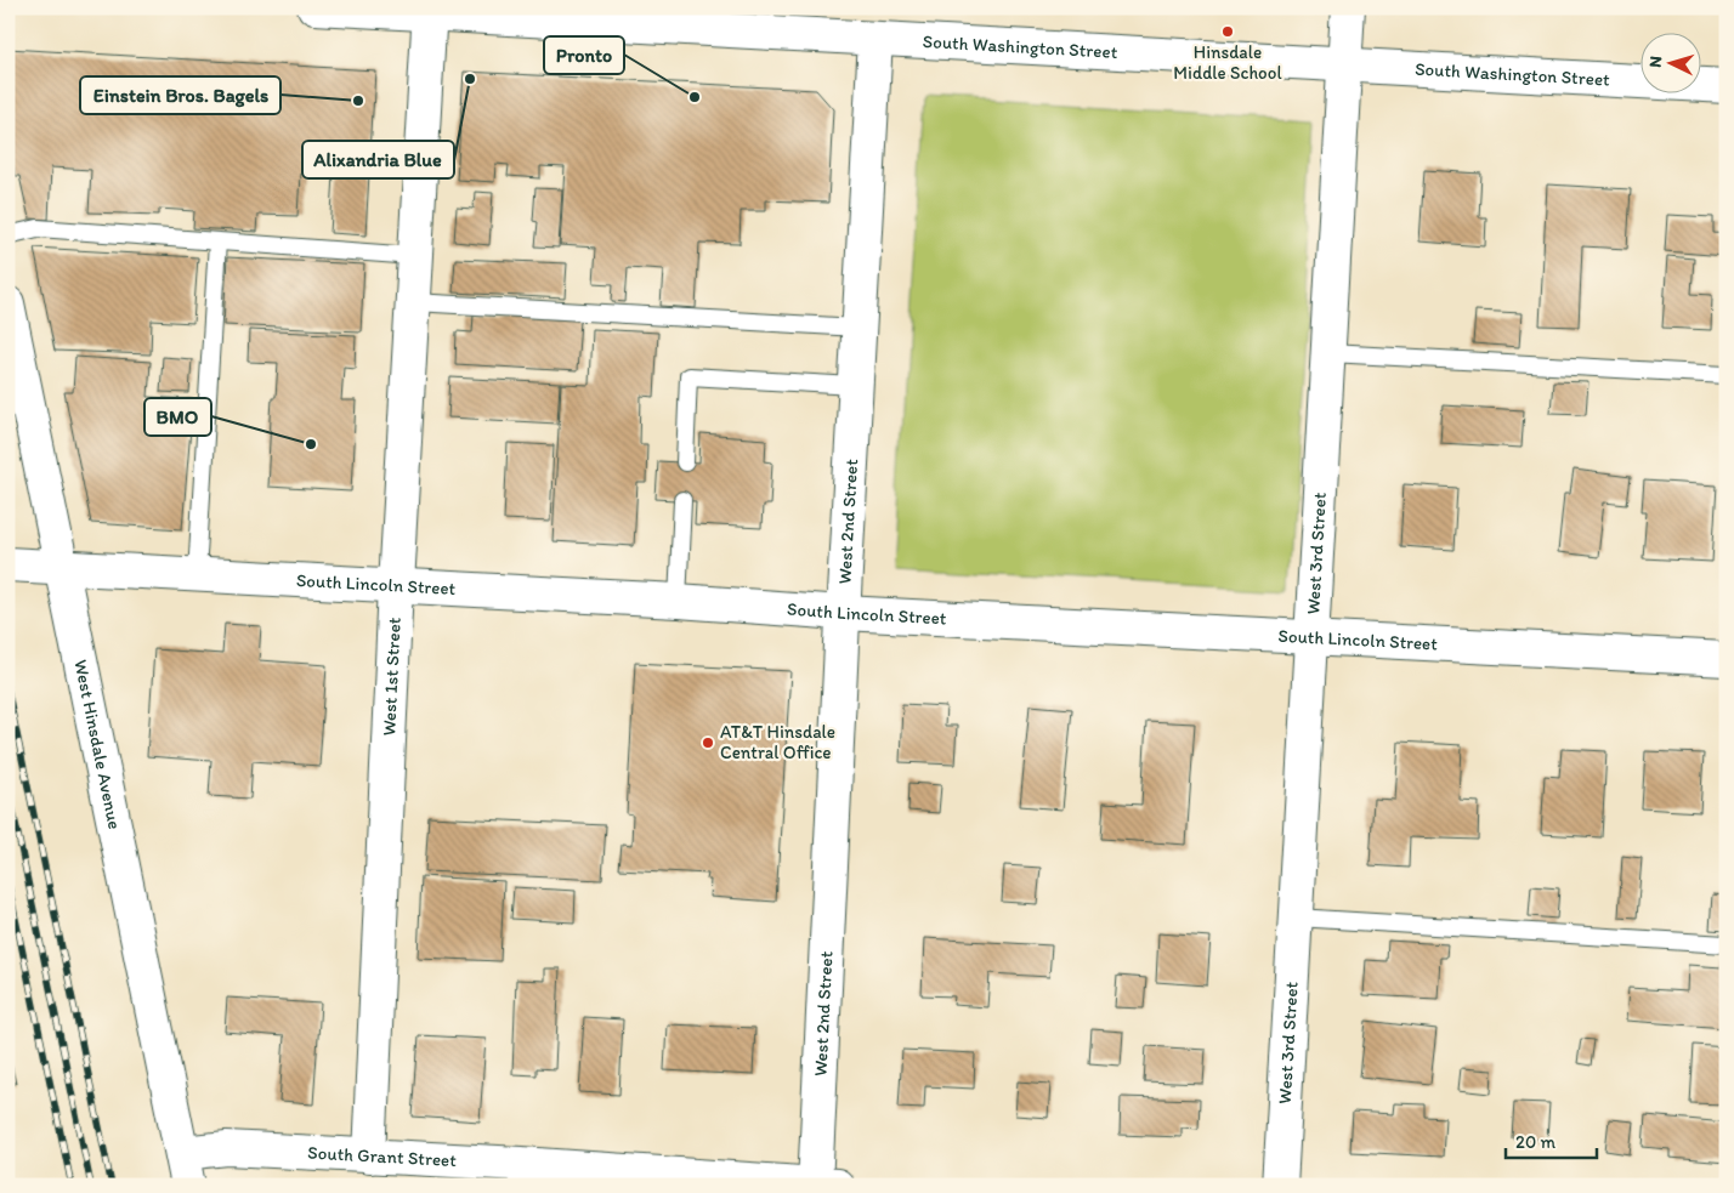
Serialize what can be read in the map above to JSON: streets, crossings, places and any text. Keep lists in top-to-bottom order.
{
  "streets": {
    "street": [
      "South Washington Street",
      "West 2nd Street",
      "West 3rd Street",
      "South Lincoln Street",
      "West 1st Street",
      "West Hinsdale Avenue",
      "South Grant Street"
    ]
  },
  "crossings": [
    ["South Washington Street", "West 2nd Street"],
    ["South Washington Street", "West 3rd Street"],
    ["South Washington Street", "West 1st Street"],
    ["West 2nd Street", "South Lincoln Street"],
    ["West 2nd Street", "South Grant Street"],
    ["West 3rd Street", "South Lincoln Street"],
    ["South Lincoln Street", "West 1st Street"],
    ["South Lincoln Street", "West Hinsdale Avenue"],
    ["West 1st Street", "South Grant Street"],
    ["West Hinsdale Avenue", "South Grant Street"]
  ],
  "places": [
    "Hinsdale Middle School",
    "Alixandria Blue",
    "Pronto",
    "Einstein Bros. Bagels",
    "BMO",
    "AT&T Hinsdale Central Office"
  ],
  "scale_bar": "20 m",
  "north": "left"
}
